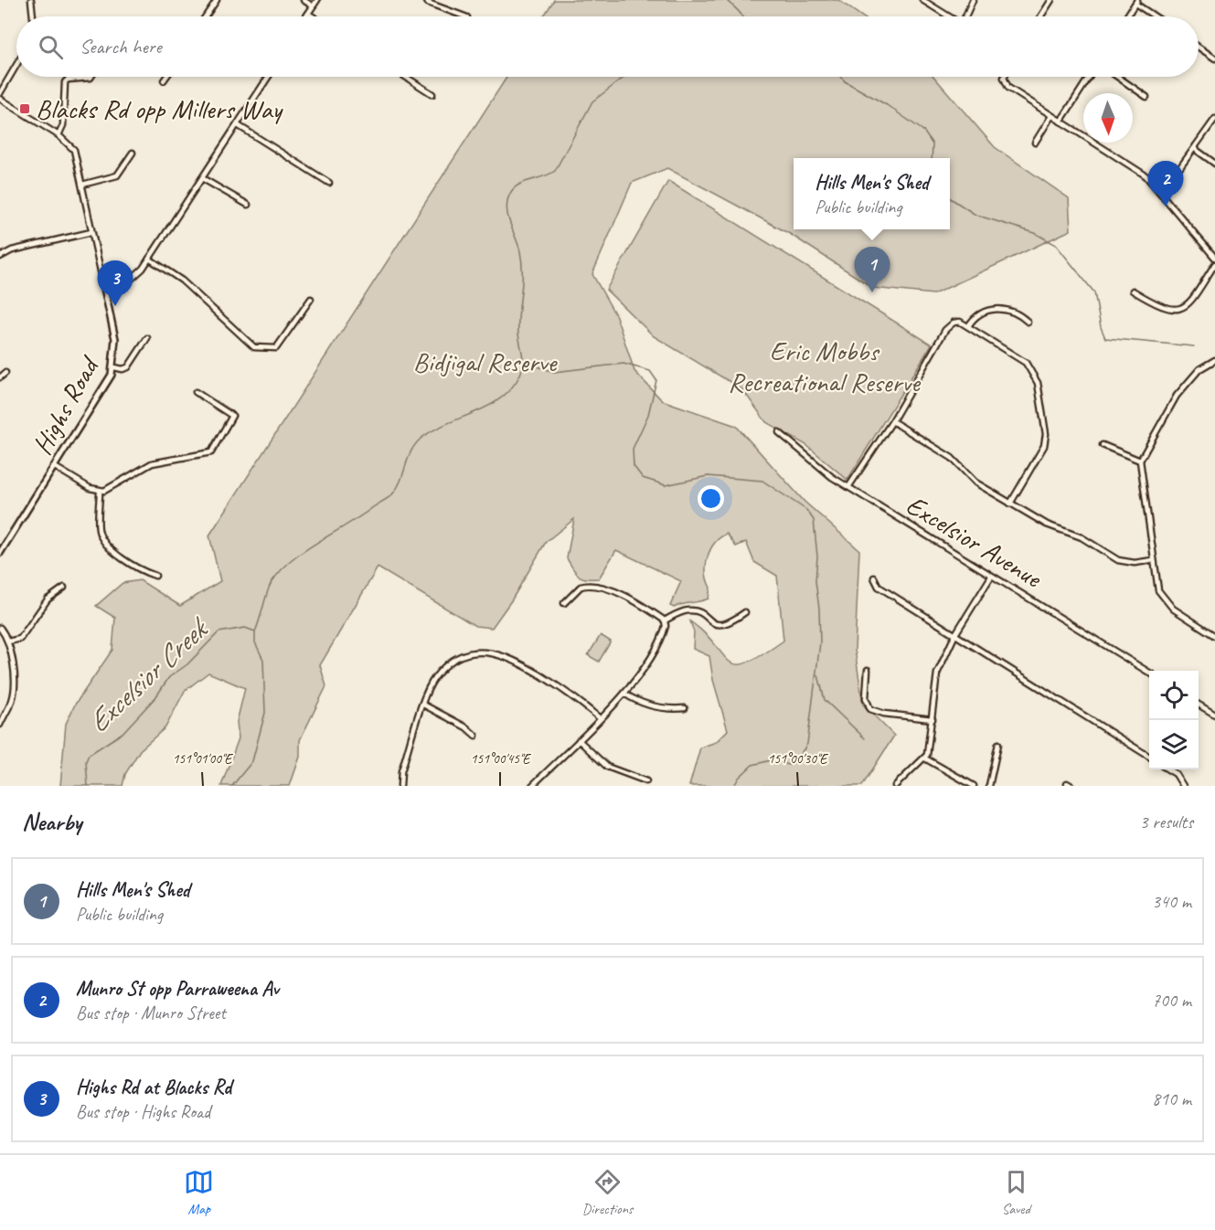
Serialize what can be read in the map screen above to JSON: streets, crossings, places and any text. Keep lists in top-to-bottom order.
{
  "streets": {
    "street": ["Highs Road", "Excelsior Avenue"]
  },
  "water": ["Excelsior Creek"],
  "parks": ["Eric Mobbs Recreational Reserve", "Bidjigal Reserve"],
  "places": {
    "transit": ["Blacks Rd opp Millers Way"]
  },
  "north": "bottom",
  "page": {
    "search": "Search here",
    "popup": ["Hills Men's Shed", "Public building"],
    "pins": ["2", "1", "3"],
    "heading": ["Nearby", "3 results"],
    "list": [
      {
        "mark": "1",
        "name": "Hills Men's Shed",
        "note": "Public building",
        "value": "340 m"
      },
      {
        "mark": "2",
        "name": "Munro St opp Parraweena Av",
        "note": "Bus stop · Munro Street",
        "value": "700 m"
      },
      {
        "mark": "3",
        "name": "Highs Rd at Blacks Rd",
        "note": "Bus stop · Highs Road",
        "value": "810 m"
      }
    ],
    "nav": ["Map", "Directions", "Saved"]
  },
  "coordinates": ["151°01'00\"E", "151°00'45\"E", "151°00'30\"E"]
}
